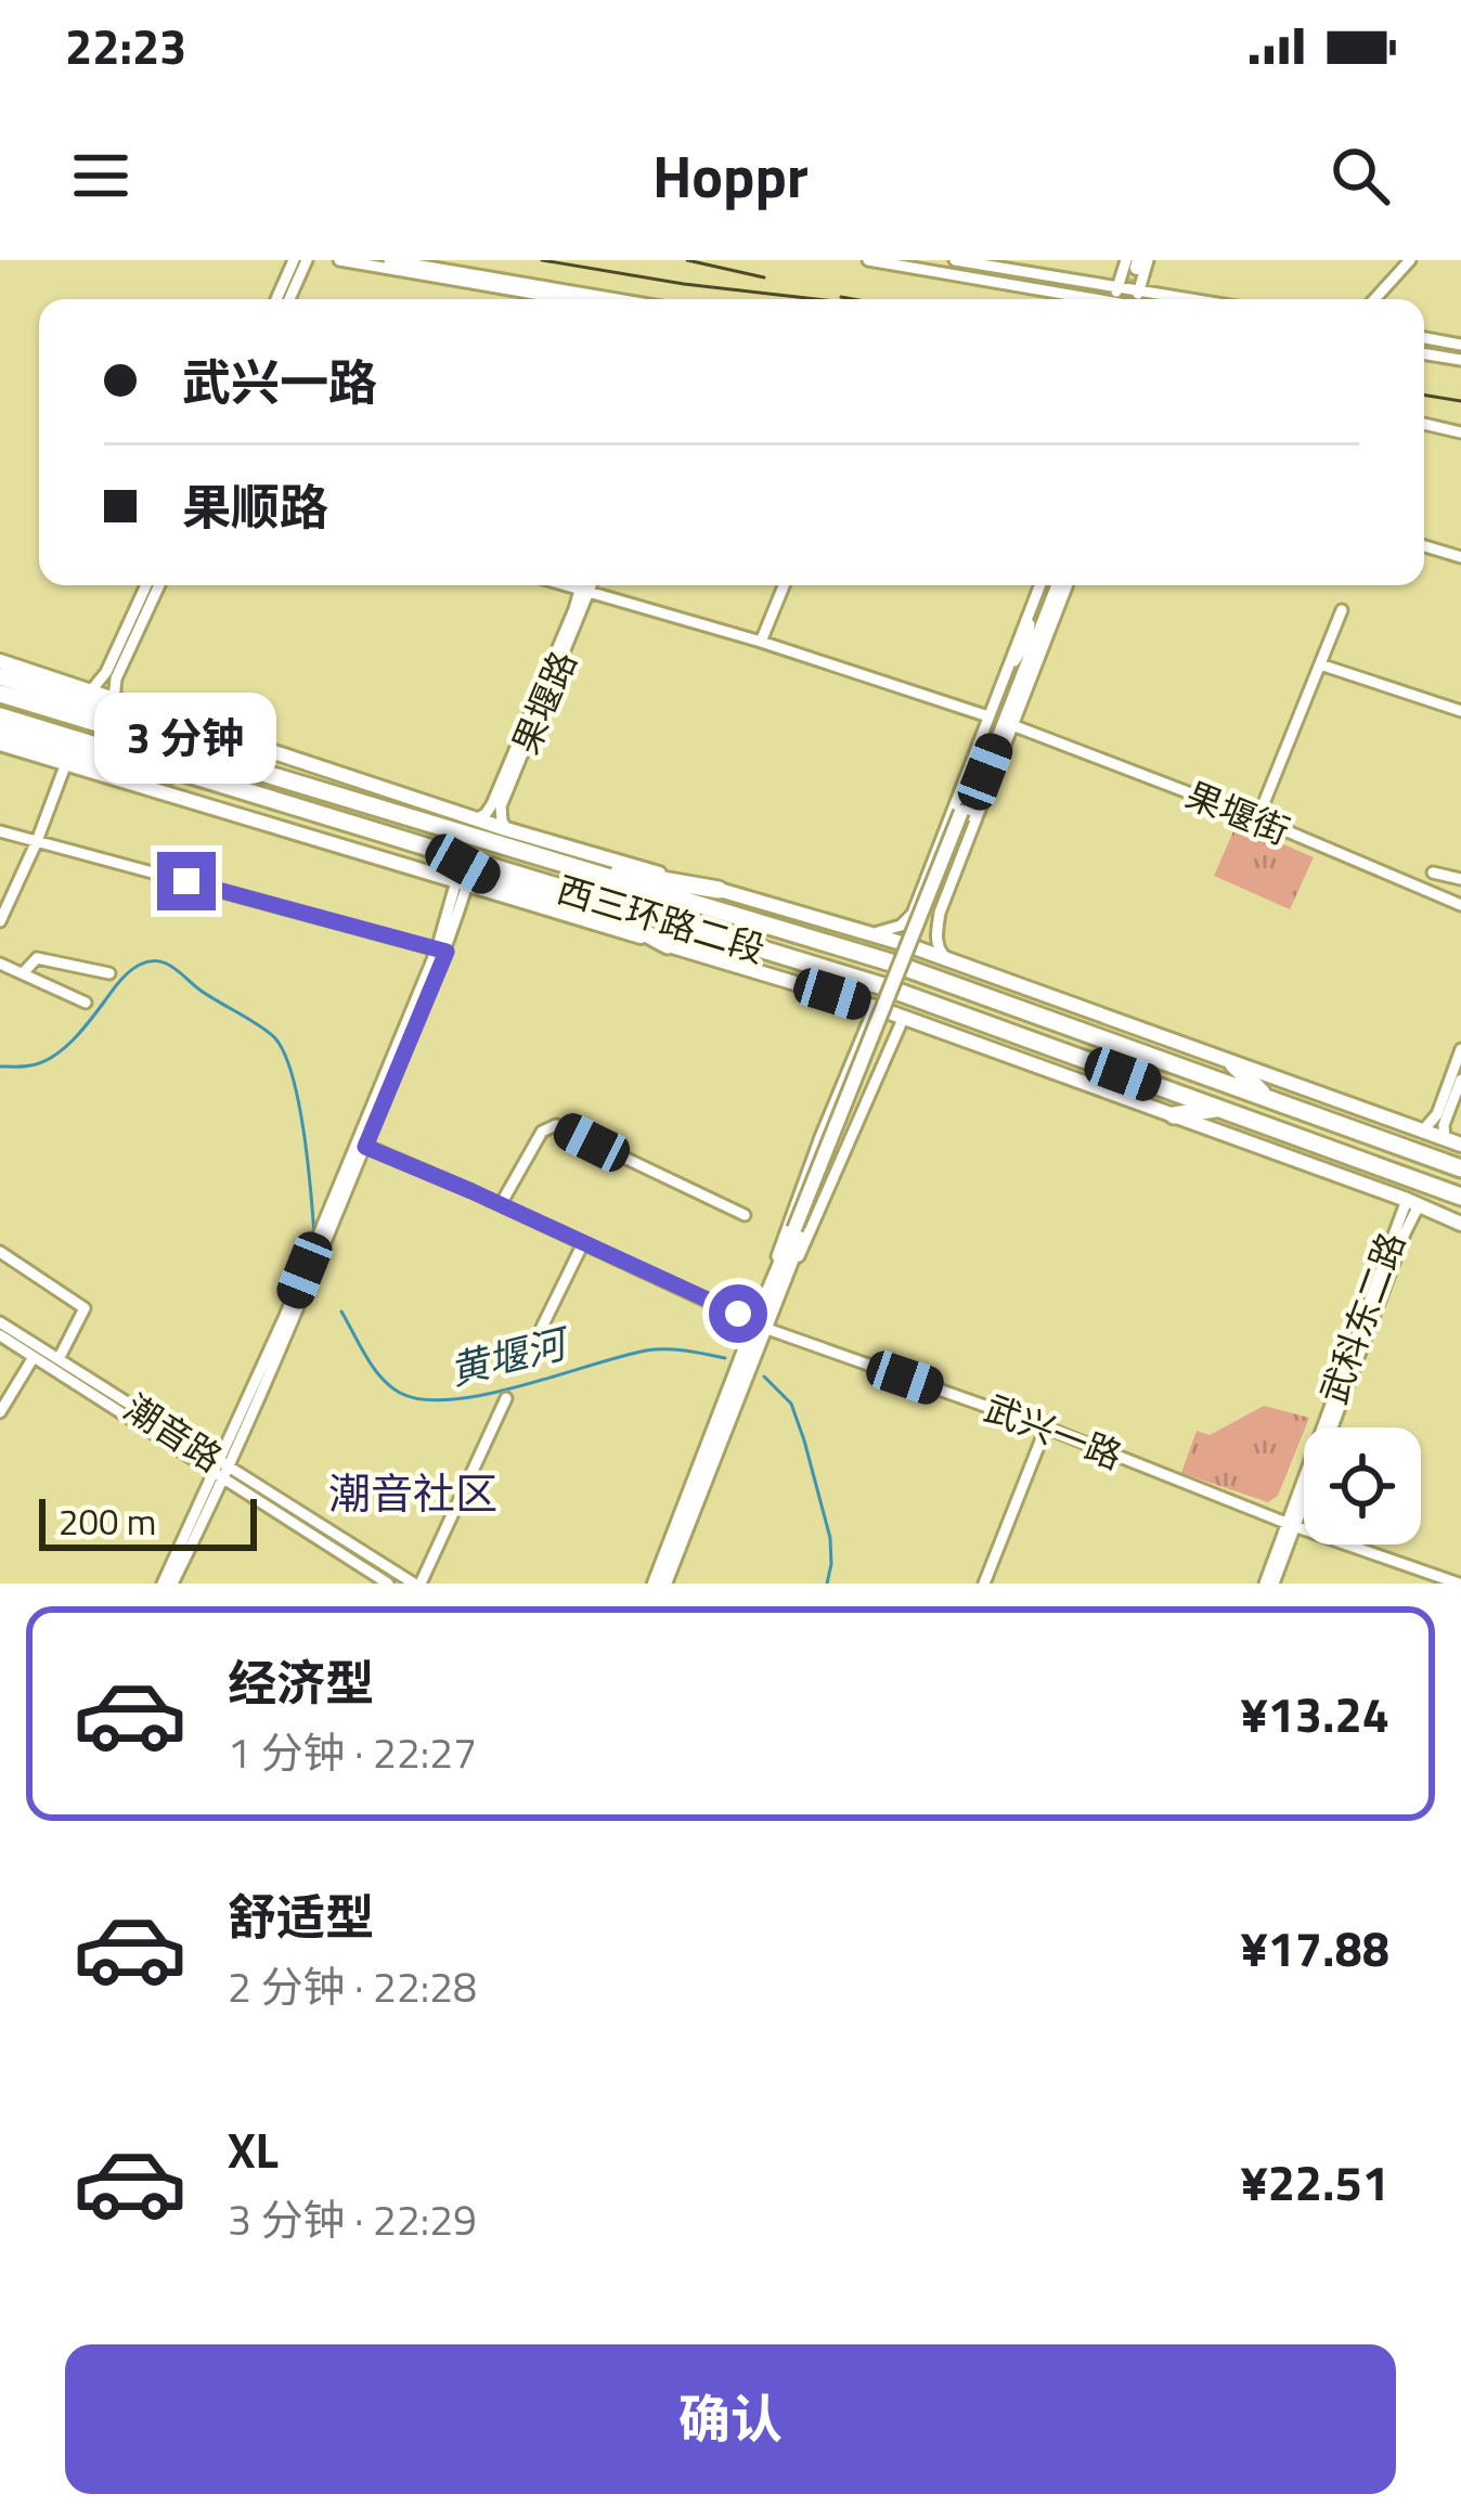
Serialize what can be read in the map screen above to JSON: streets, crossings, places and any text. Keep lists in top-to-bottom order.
{
  "streets": {
    "highway": ["西三环路二段"],
    "street": [
      "果堰路",
      "果堰街",
      "武科东二路",
      "武兴一路",
      "潮音路"
    ]
  },
  "crossings": [
    ["武科东二路", "武兴一路"]
  ],
  "districts": ["潮音社区"],
  "water": ["黄堰河"],
  "scale_bar": "200 m",
  "page": {
    "status": "22:23",
    "header": "Hoppr",
    "banner": ["武兴一路", "果顺路"],
    "bubble": "3 分钟",
    "scale": "200 m",
    "list": [
      {
        "name": "经济型",
        "note": "1 分钟 · 22:27",
        "value": "¥13.24"
      },
      {
        "name": "舒适型",
        "note": "2 分钟 · 22:28",
        "value": "¥17.88"
      },
      {
        "name": "XL",
        "note": "3 分钟 · 22:29",
        "value": "¥22.51"
      }
    ],
    "buttons": "确认"
  }
}
